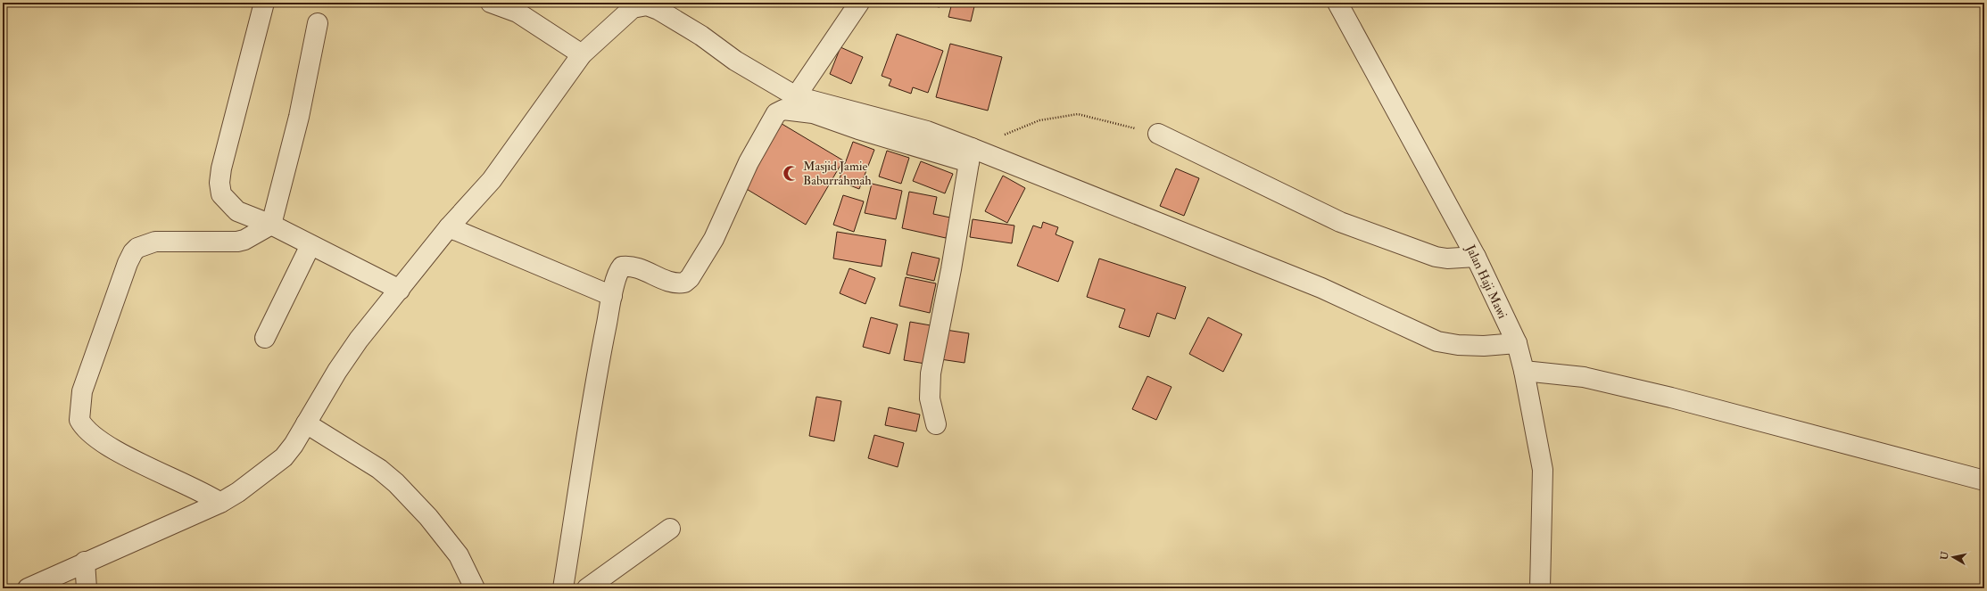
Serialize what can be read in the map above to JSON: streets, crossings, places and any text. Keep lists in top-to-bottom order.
{
  "streets": {
    "street": ["Jalan Haji Mawi"]
  },
  "places": {
    "mosque": ["Masjid Jamie Baburrahmah"]
  },
  "north": "left"
}
